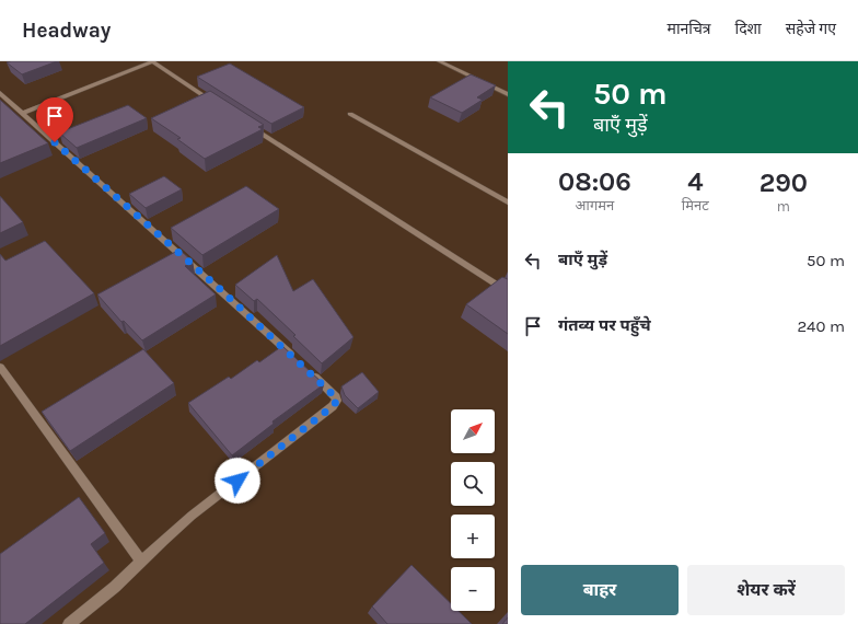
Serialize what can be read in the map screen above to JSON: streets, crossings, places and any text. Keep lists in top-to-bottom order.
{
  "north": "top right",
  "page": {
    "header": "Headway",
    "nav": ["मानचित्र", "दिशा", "सहेजे गए"],
    "turn": ["50 m", "बाएँ मुड़ें"],
    "eta": [
      "08:06",
      "आगमन",
      "4",
      "मिनट",
      "290",
      "m"
    ],
    "list": [
      {
        "name": "बाएँ मुड़ें",
        "value": "50 m"
      },
      {
        "name": "गंतव्य पर पहुँचे",
        "value": "240 m"
      }
    ],
    "map_buttons": ["+", "−"],
    "buttons": ["बाहर", "शेयर करें"]
  }
}
